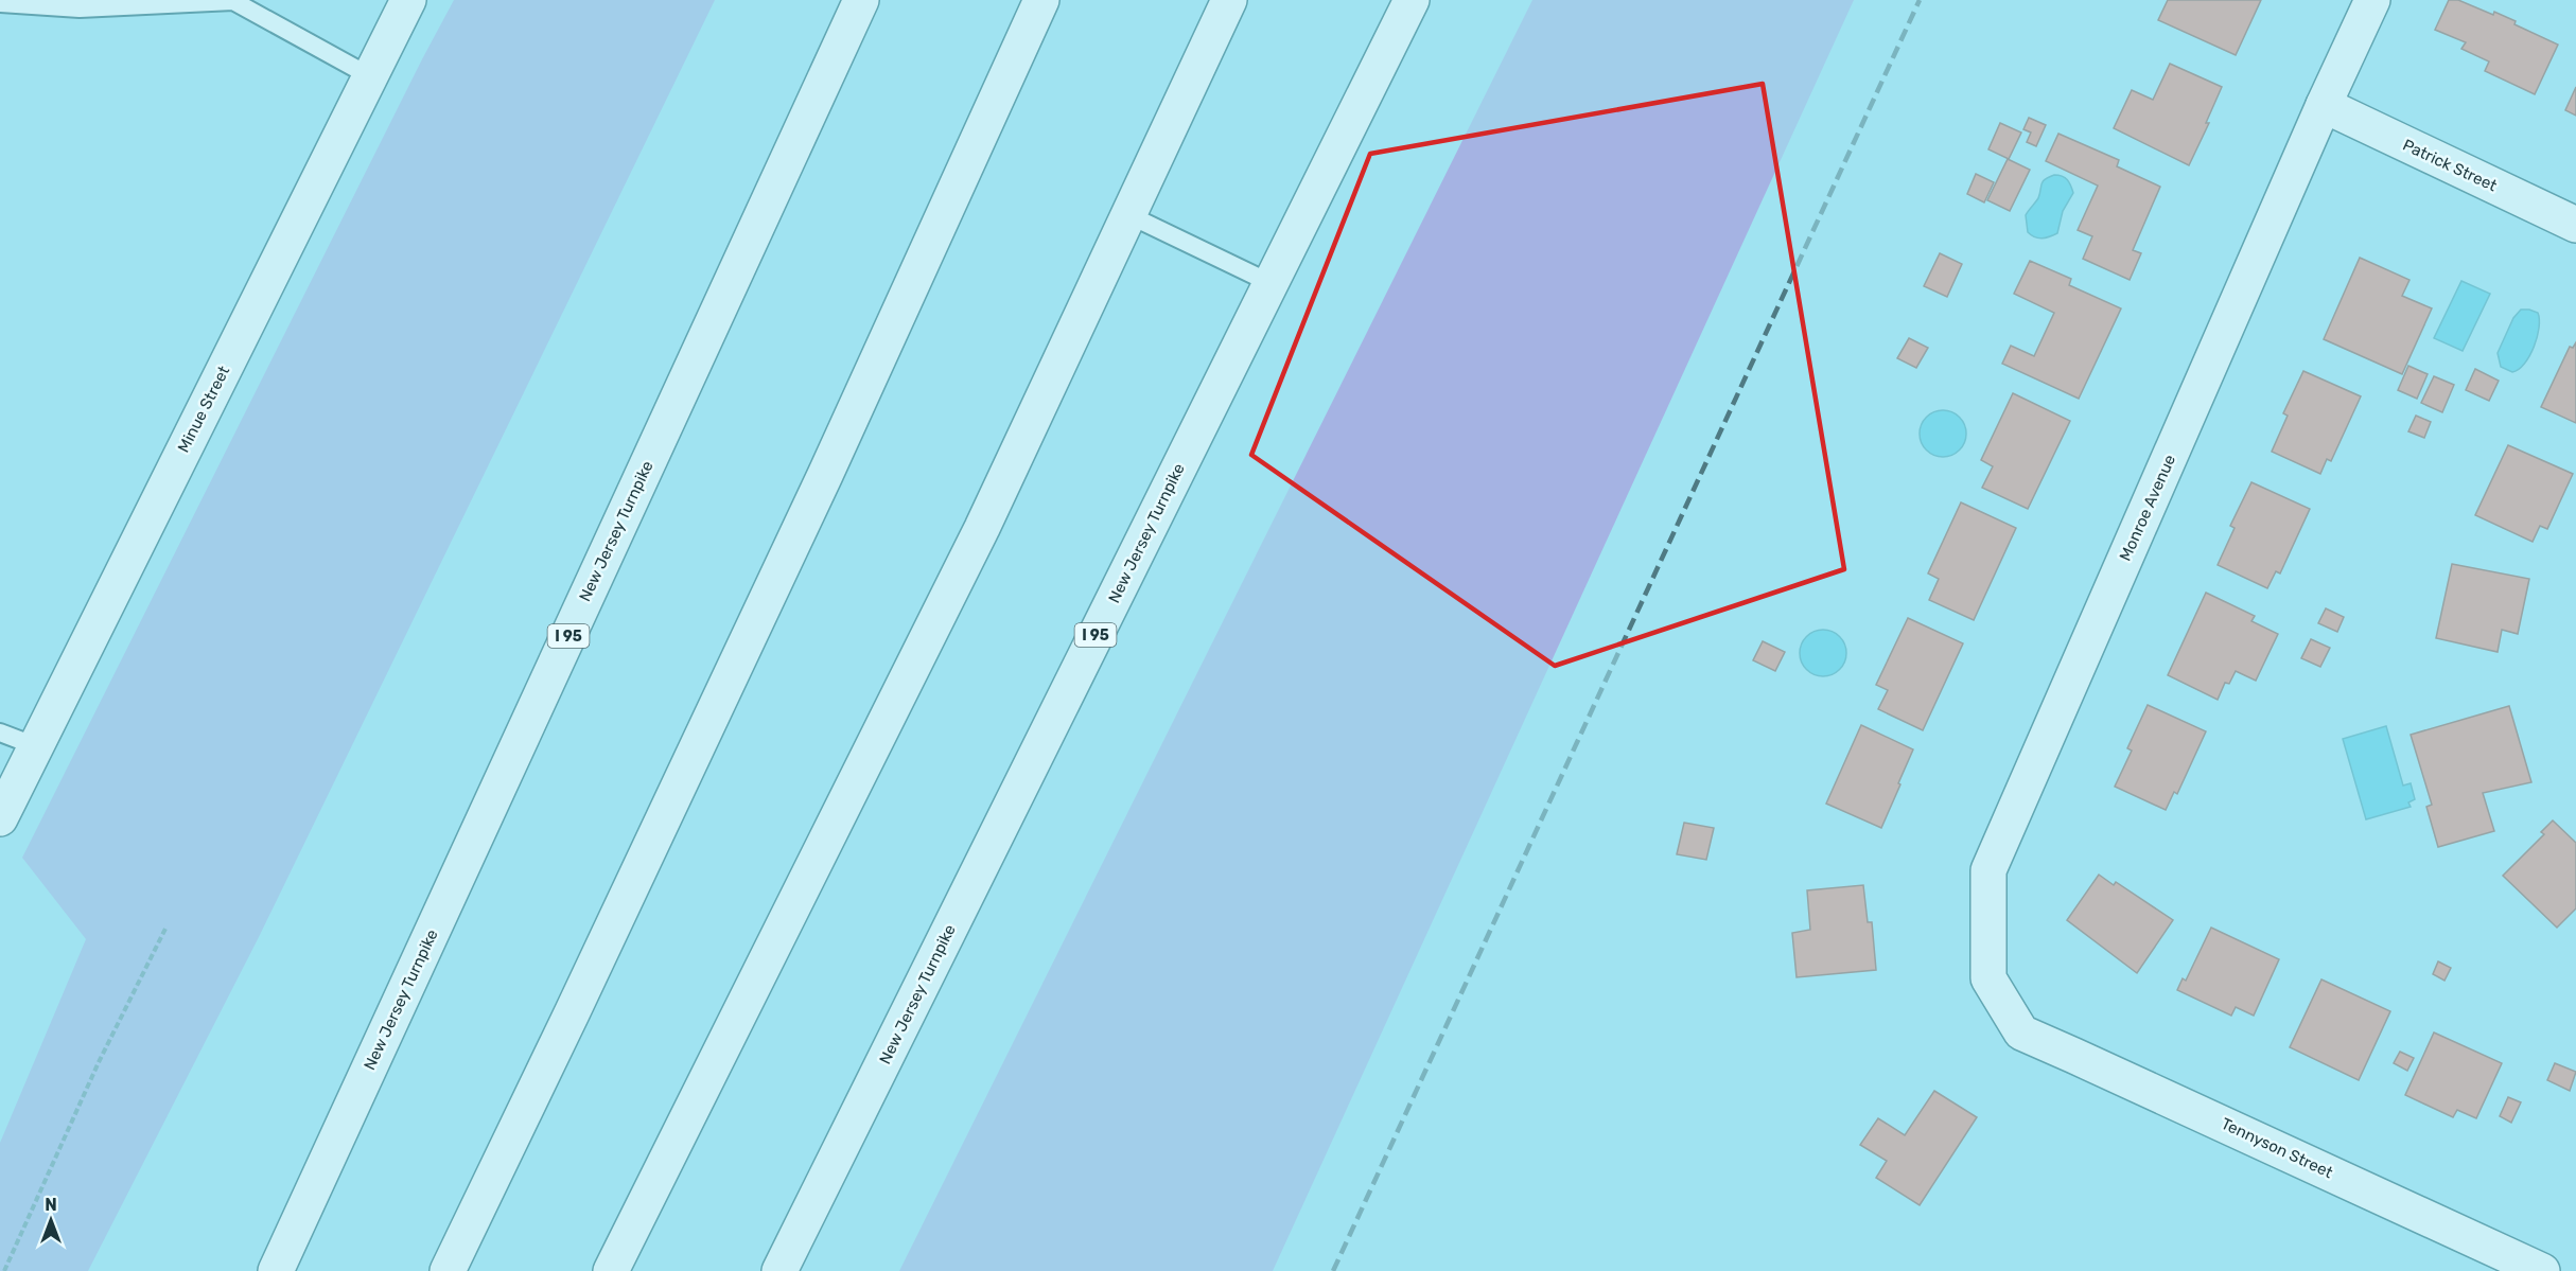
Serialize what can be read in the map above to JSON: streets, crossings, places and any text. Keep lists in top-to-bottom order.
{
  "streets": {
    "main road": [
      "Patrick Street",
      "Minue Street",
      "Monroe Avenue",
      "New Jersey Turnpike",
      "I 95",
      "Tennyson Street"
    ]
  },
  "crossings": [
    ["Patrick Street", "Monroe Avenue"],
    ["Monroe Avenue", "Tennyson Street"]
  ],
  "north": "top"
}
